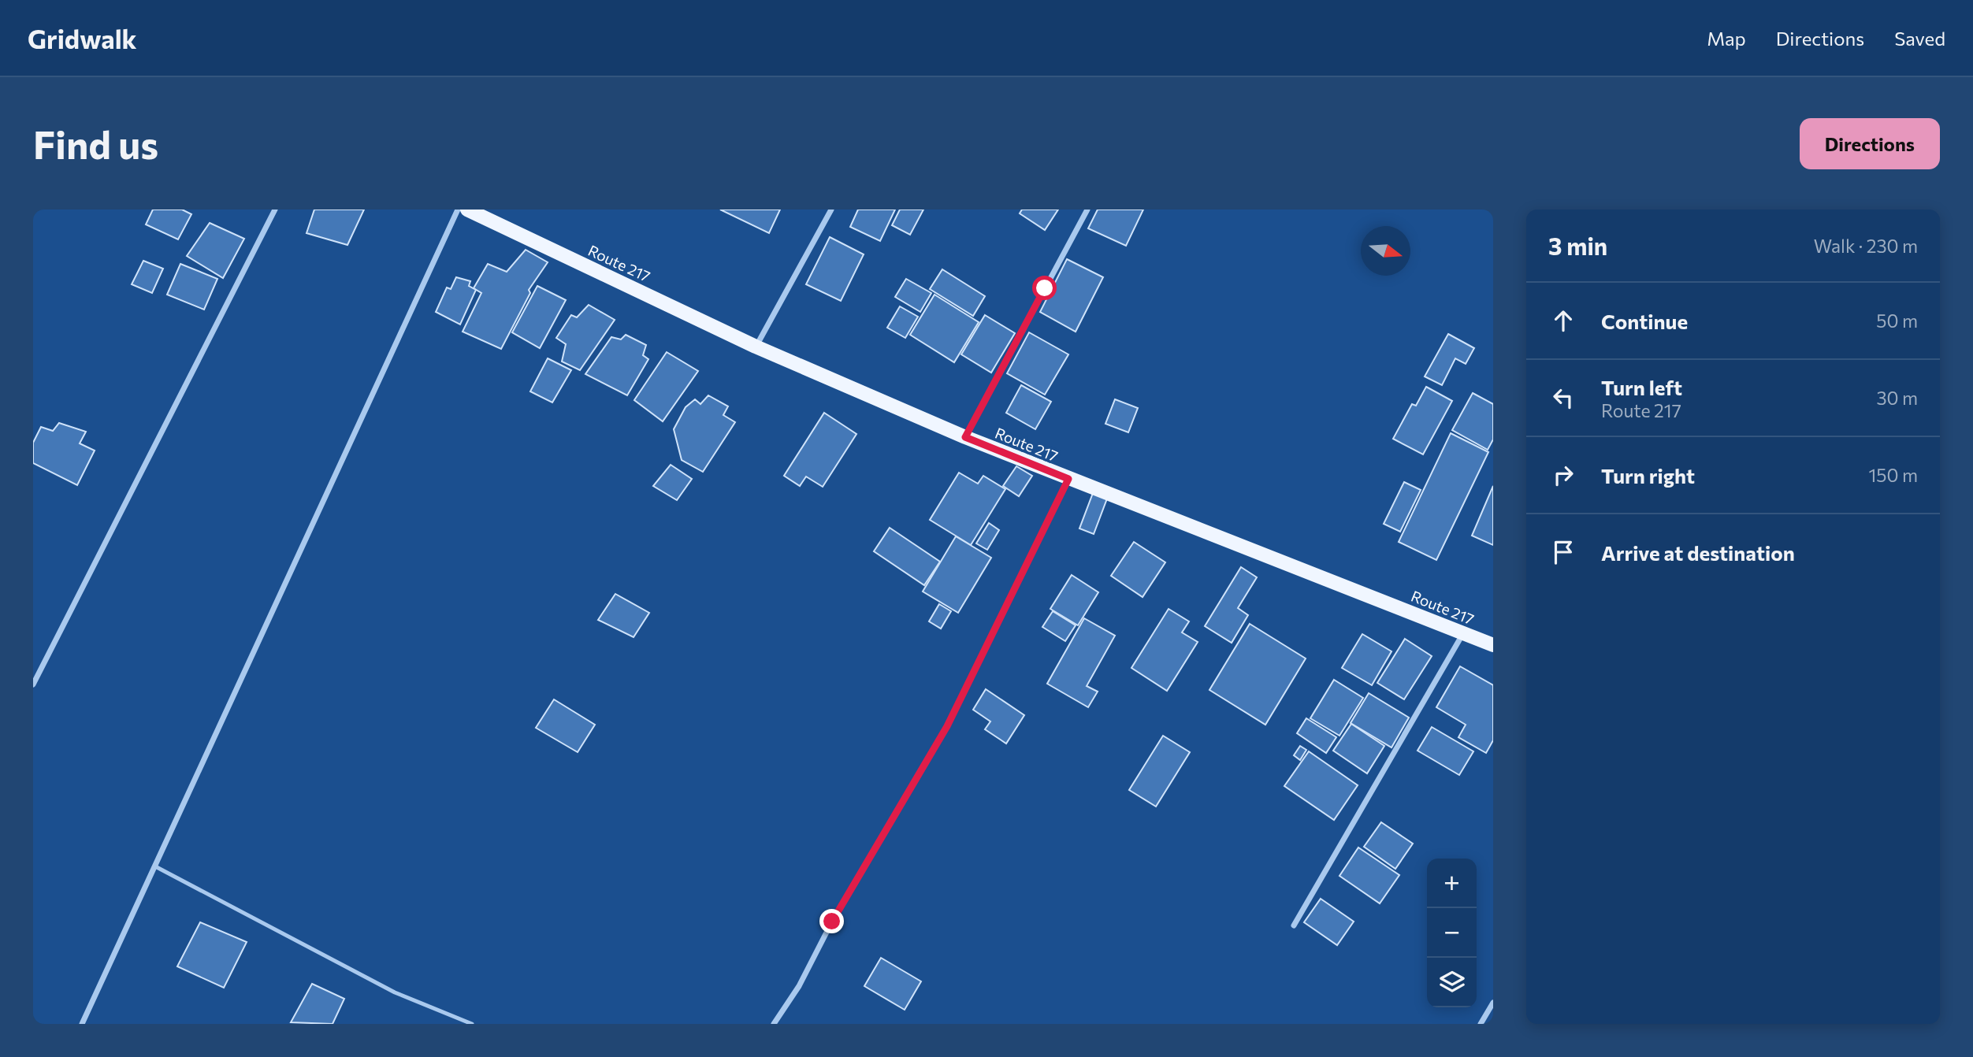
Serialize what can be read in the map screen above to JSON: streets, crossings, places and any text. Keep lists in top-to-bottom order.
{
  "streets": {
    "main road": ["Route 217"]
  },
  "north": "right",
  "page": {
    "header": "Gridwalk",
    "nav": ["Map", "Directions", "Saved"],
    "buttons": "Directions",
    "title": "Find us",
    "heading": ["3 min", "Walk · 230 m"],
    "list": [
      ["Continue", "50 m"],
      ["Turn left", "Route 217", "30 m"],
      ["Turn right", "150 m"],
      "Arrive at destination"
    ],
    "map_buttons": ["+", "−"]
  }
}
